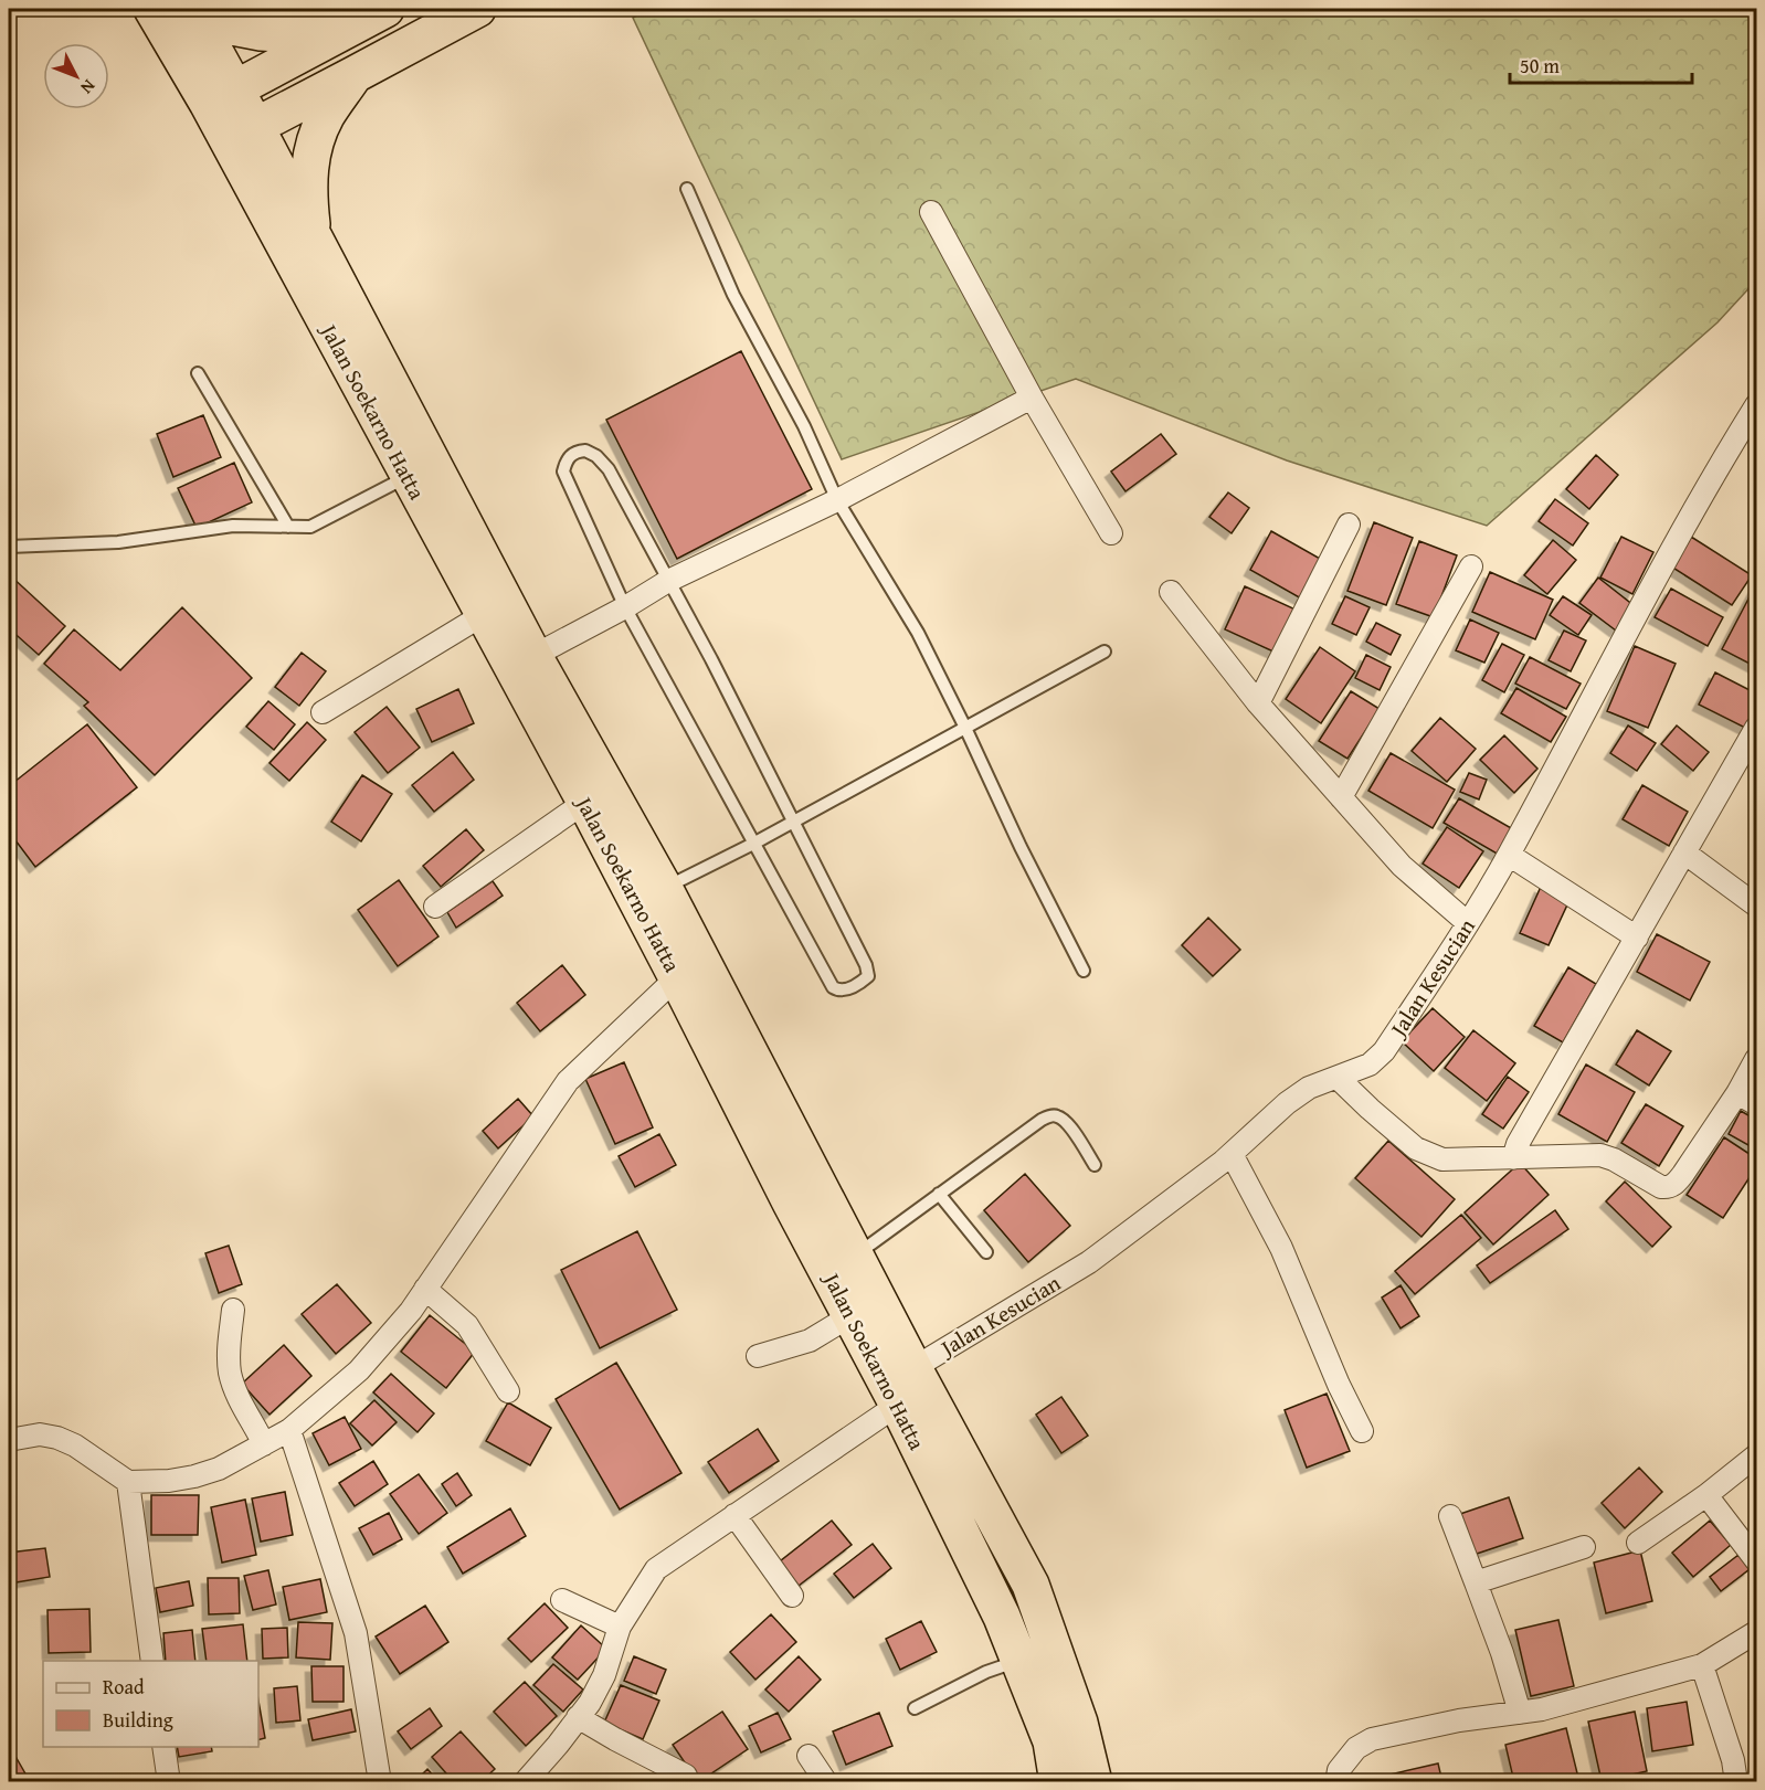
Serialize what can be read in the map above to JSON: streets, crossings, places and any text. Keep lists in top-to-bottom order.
{
  "streets": {
    "highway": ["Jalan Soekarno Hatta"],
    "street": ["Jalan Kesucian"]
  },
  "crossings": [
    ["Jalan Soekarno Hatta", "Jalan Kesucian"]
  ],
  "legend": ["Road", "Building"],
  "scale_bar": "50 m",
  "north": "bottom right"
}
